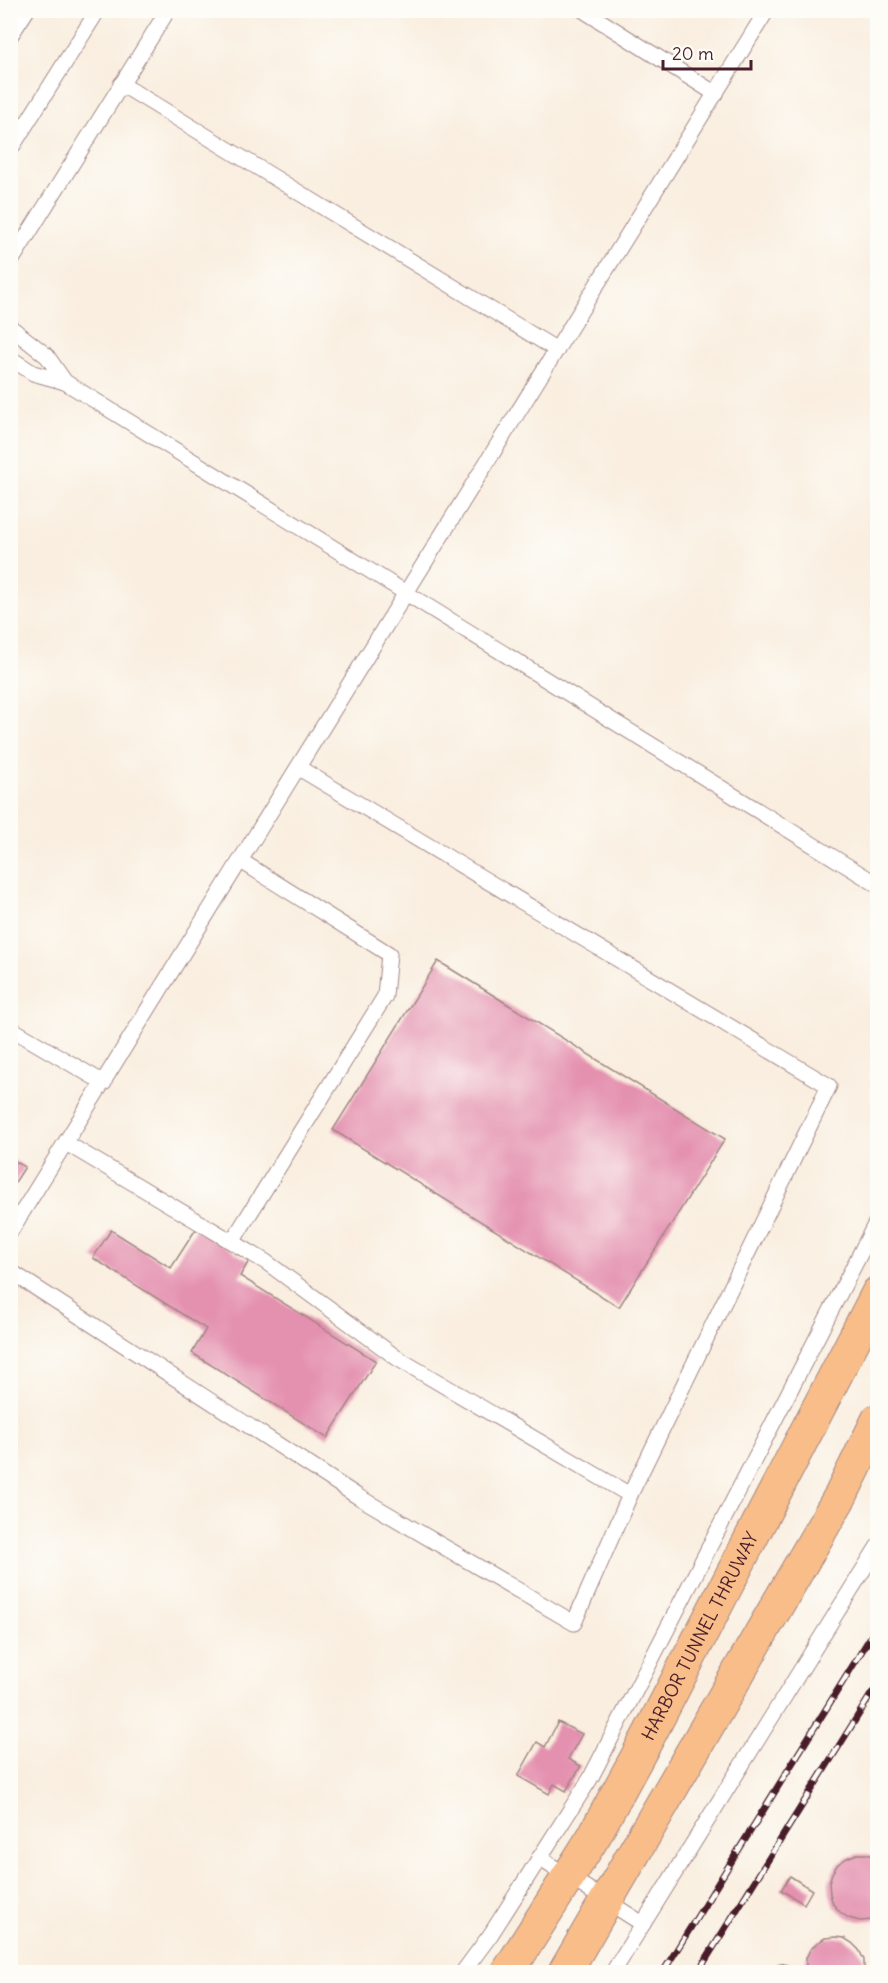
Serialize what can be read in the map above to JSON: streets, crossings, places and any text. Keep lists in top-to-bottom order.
{
  "streets": {
    "highway": ["HARBOR TUNNEL THRUWAY"]
  },
  "scale_bar": "20 m"
}
